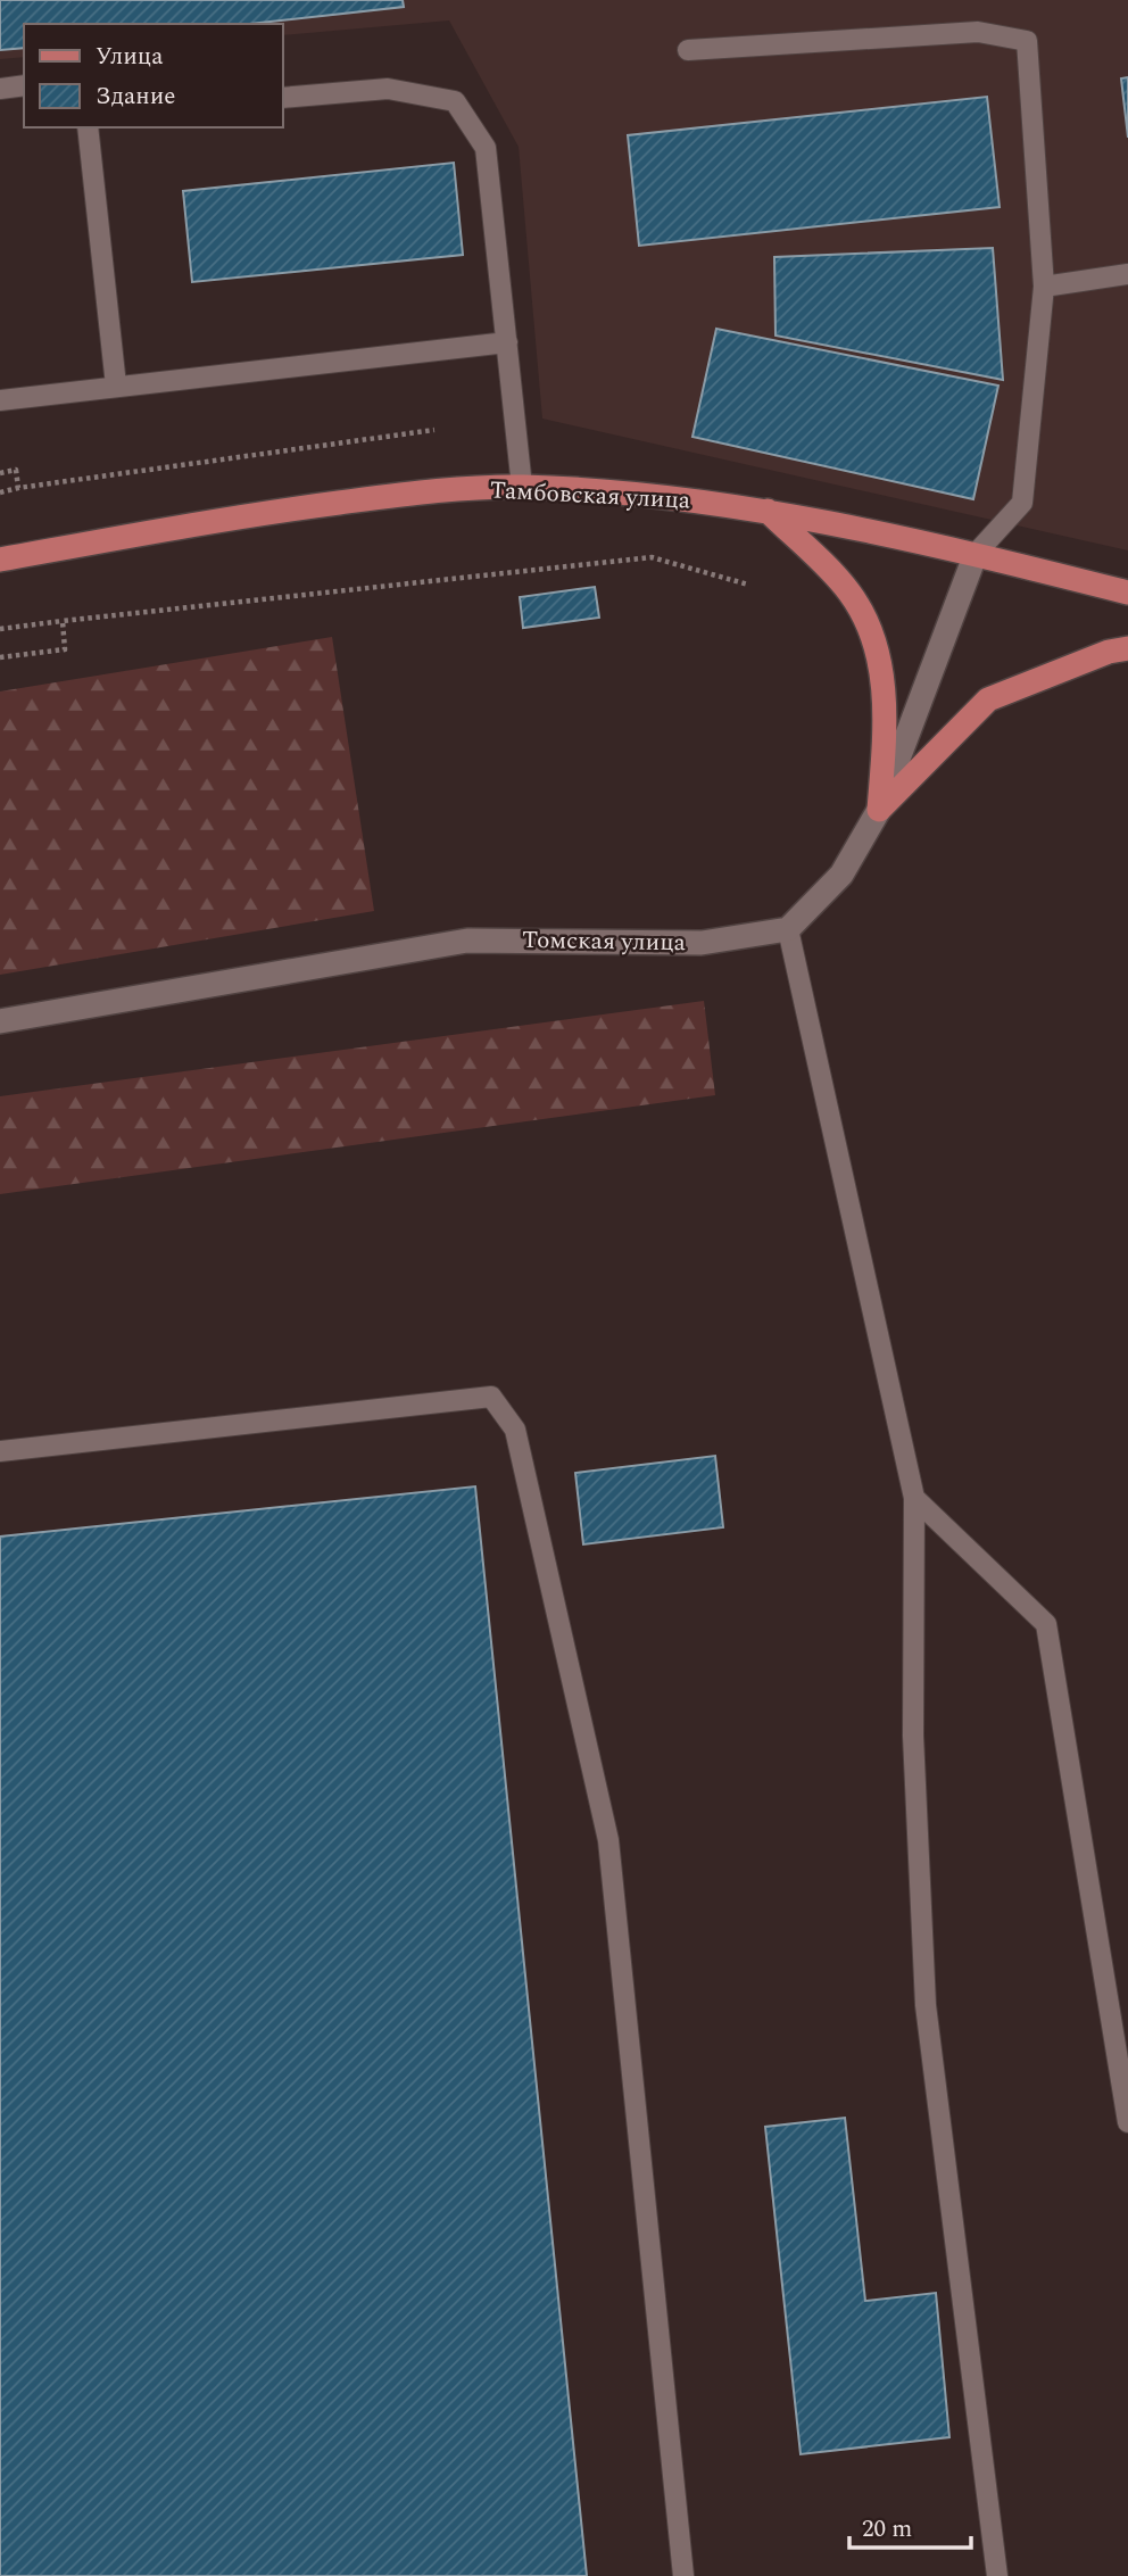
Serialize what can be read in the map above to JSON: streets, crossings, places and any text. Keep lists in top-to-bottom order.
{
  "streets": {
    "main road": ["Тамбовская улица"],
    "street": ["Томская улица"]
  },
  "legend": ["Улица", "Здание"],
  "scale_bar": "20 m"
}
